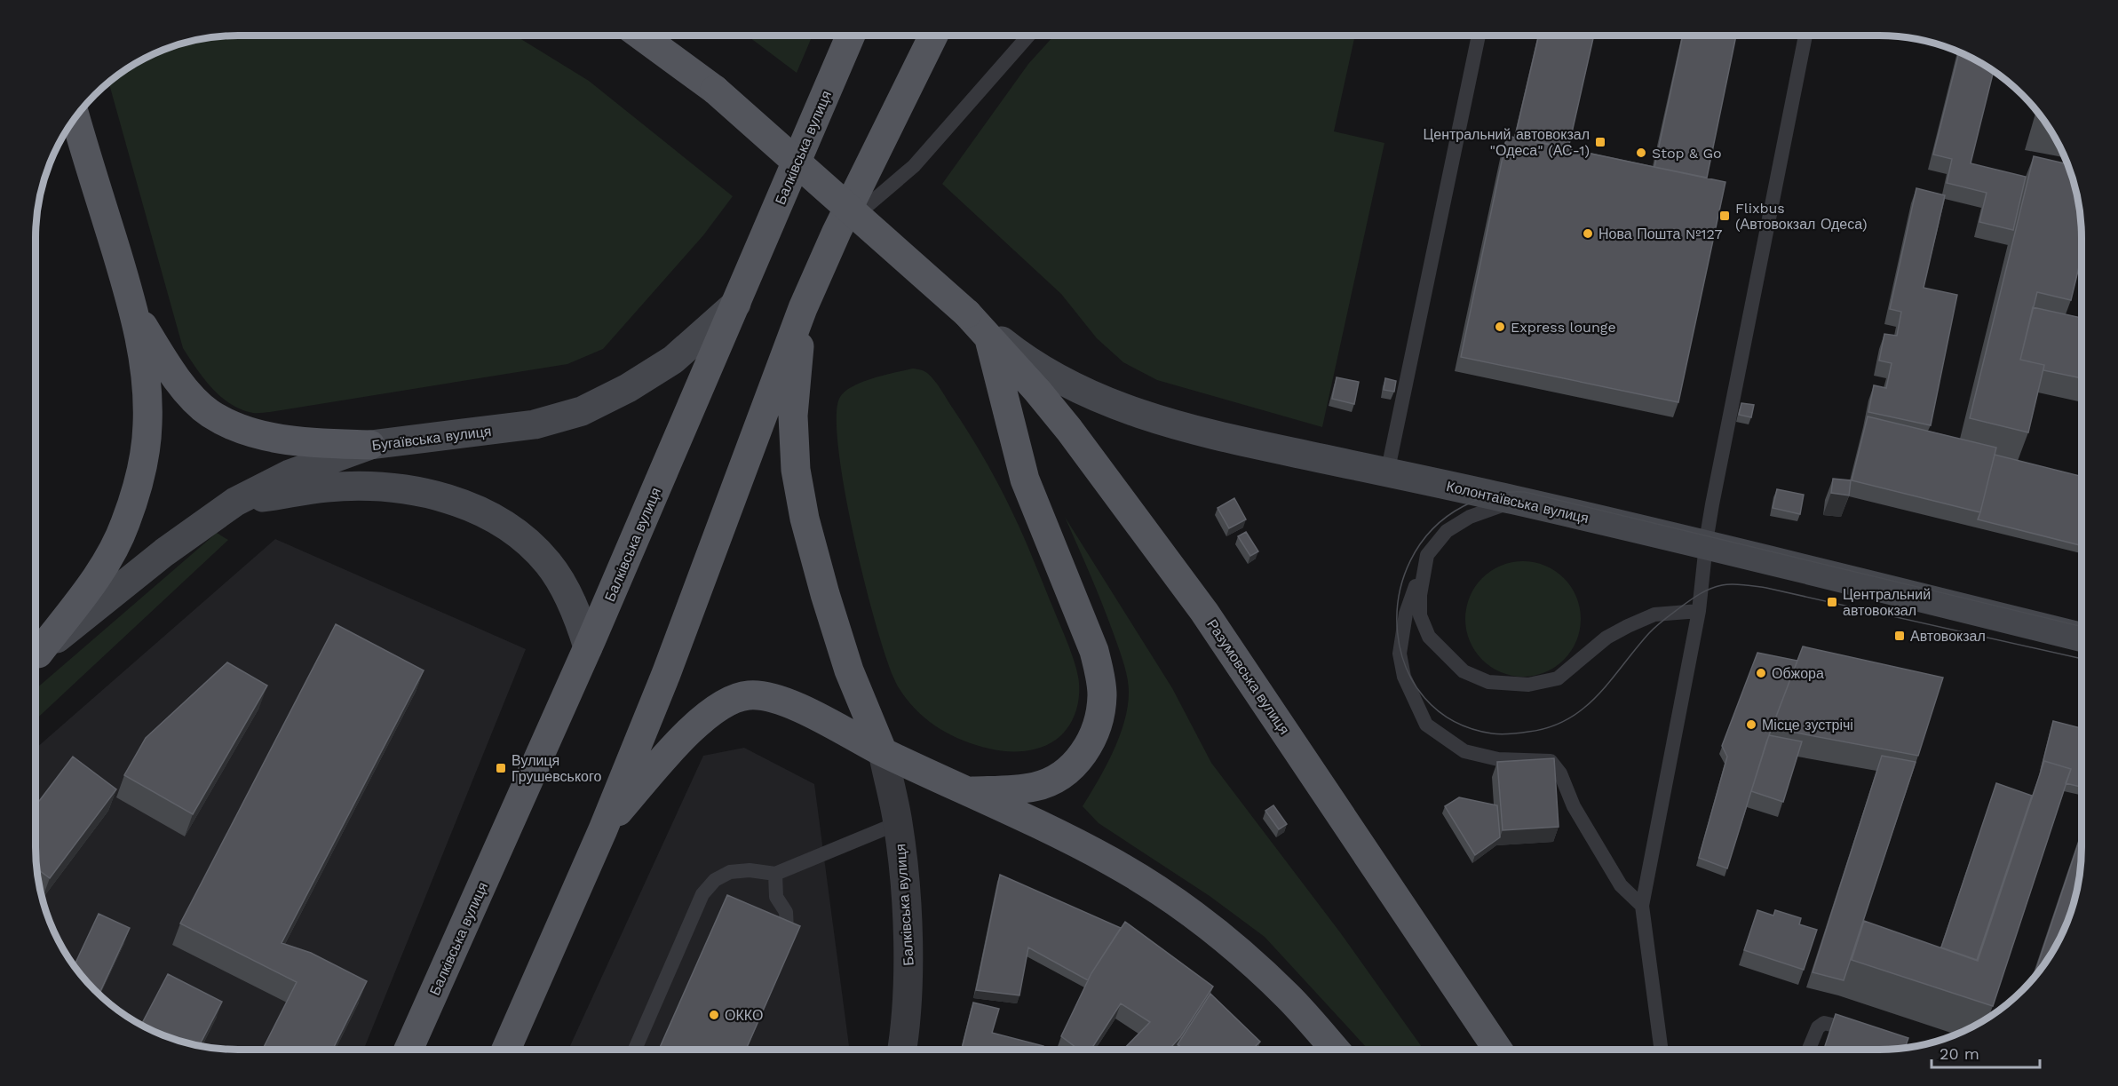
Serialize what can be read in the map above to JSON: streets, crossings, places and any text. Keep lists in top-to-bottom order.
{
  "streets": {
    "main road": [
      "Балківська вулиця",
      "Бугаївська вулиця",
      "Колонтаївська вулиця",
      "Разумовська вулиця"
    ]
  },
  "crossings": [
    ["Балківська вулиця", "Бугаївська вулиця"],
    ["Колонтаївська вулиця", "Разумовська вулиця"]
  ],
  "places": {
    "transit": [
      "Центральний автовокзал \"Одеса\" (АС-1)",
      "Flixbus (Автовокзал Одеса)",
      "Центральний автовокзал",
      "Автовокзал",
      "Вулиця Грушевського"
    ],
    "other": [
      "Stop & Go",
      "Нова Пошта №127",
      "Express lounge",
      "Обжора",
      "Місце зустрічі",
      "ОККО"
    ]
  },
  "scale_bar": "20 m"
}
